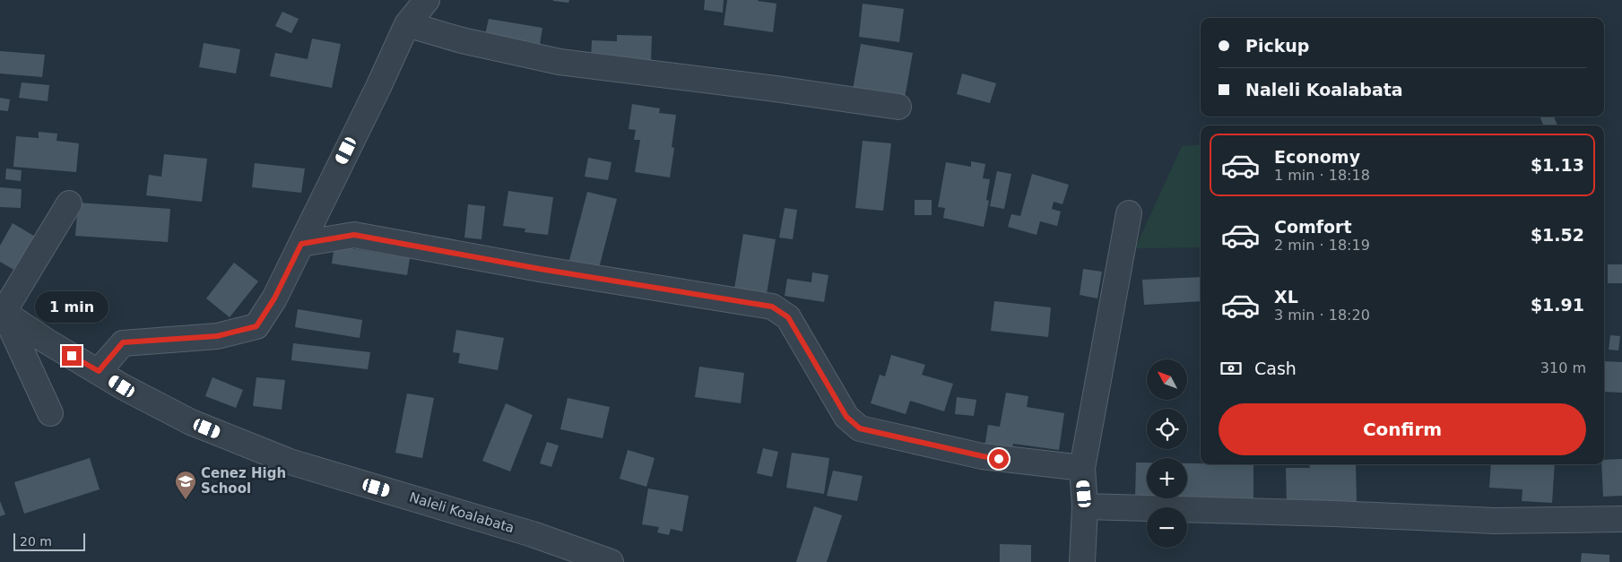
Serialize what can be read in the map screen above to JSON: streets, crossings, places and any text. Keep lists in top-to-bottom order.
{
  "streets": {
    "street": ["Naleli Koalabata"]
  },
  "places": {
    "school or university": ["Cenez High School"]
  },
  "scale_bar": "20 m",
  "north": "top left",
  "page": {
    "banner": ["Pickup", "Naleli Koalabata"],
    "list": [
      {
        "name": "Economy",
        "note": "1 min · 18:18",
        "value": "$1.13"
      },
      {
        "name": "Comfort",
        "note": "2 min · 18:19",
        "value": "$1.52"
      },
      {
        "name": "XL",
        "note": "3 min · 18:20",
        "value": "$1.91"
      }
    ],
    "bubble": "1 min",
    "pay": ["Cash", "310 m"],
    "map_buttons": ["+", "−"],
    "buttons": "Confirm",
    "scale": "20 m"
  }
}
